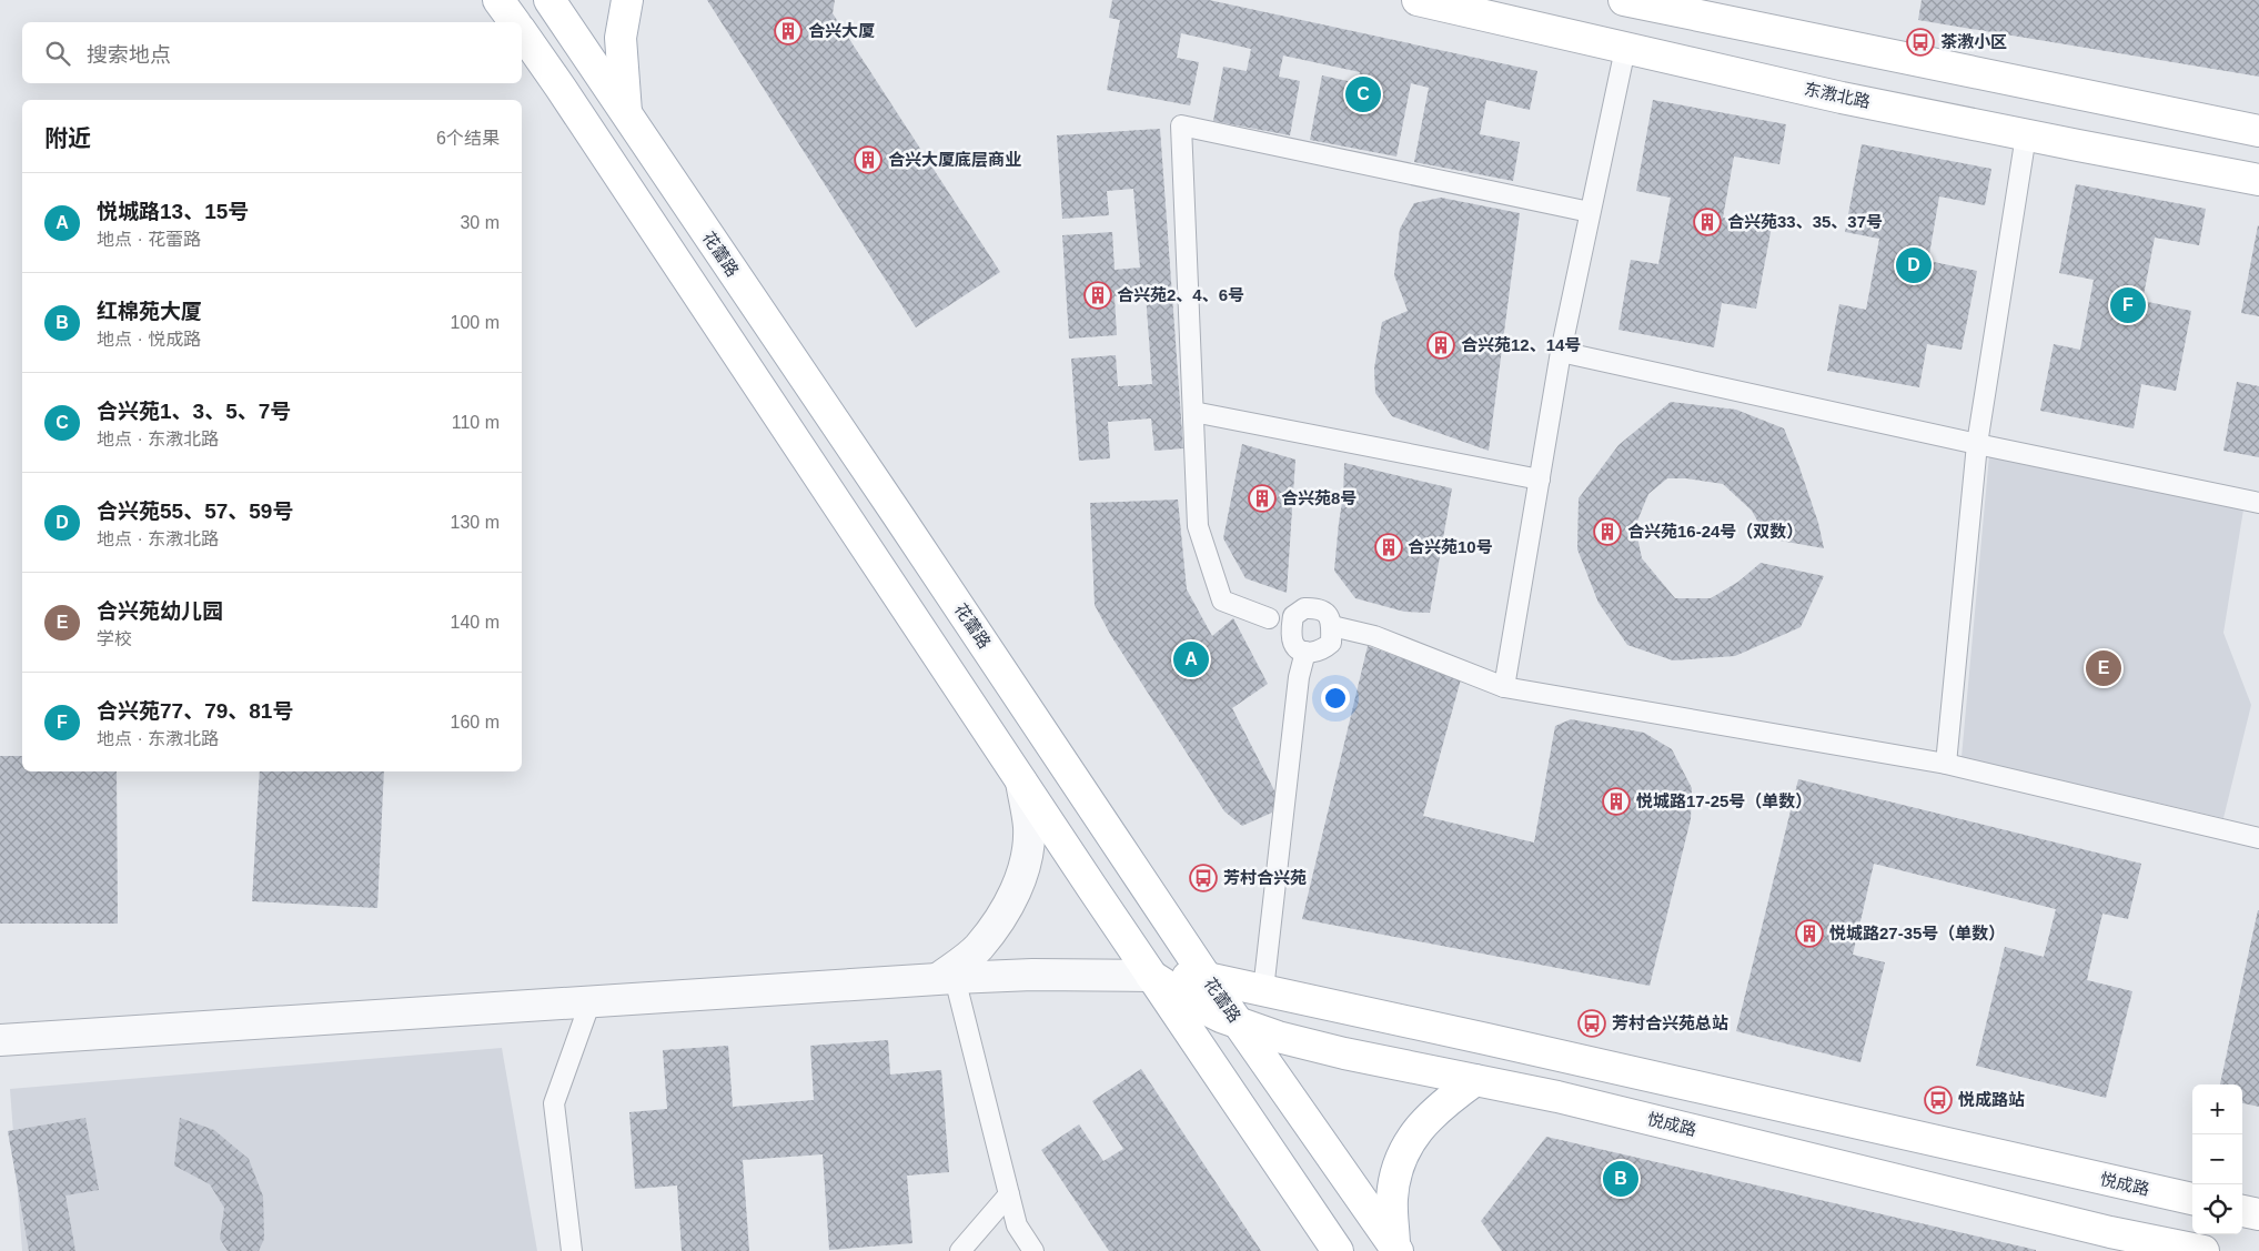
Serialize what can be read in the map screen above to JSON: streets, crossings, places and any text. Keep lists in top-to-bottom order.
{
  "streets": {
    "main road": ["东漖北路", "花蕾路", "悦成路"]
  },
  "crossings": [
    ["花蕾路", "悦成路"]
  ],
  "places": {
    "building": [
      "合兴大厦",
      "合兴大厦底层商业",
      "合兴苑33、35、37号",
      "合兴苑2、4、6号",
      "合兴苑12、14号",
      "合兴苑8号",
      "合兴苑16-24号（双数）",
      "合兴苑10号",
      "悦城路17-25号（单数）",
      "悦城路27-35号（单数）"
    ],
    "bus stop": [
      "茶漖小区",
      "芳村合兴苑",
      "芳村合兴苑总站",
      "悦成路站"
    ]
  },
  "page": {
    "search": "搜索地点",
    "pins": [
      "C",
      "D",
      "F",
      "A",
      "E",
      "B"
    ],
    "heading": ["附近", "6个结果"],
    "list": [
      {
        "mark": "A",
        "name": "悦城路13、15号",
        "note": "地点 · 花蕾路",
        "value": "30 m"
      },
      {
        "mark": "B",
        "name": "红棉苑大厦",
        "note": "地点 · 悦成路",
        "value": "100 m"
      },
      {
        "mark": "C",
        "name": "合兴苑1、3、5、7号",
        "note": "地点 · 东漖北路",
        "value": "110 m"
      },
      {
        "mark": "D",
        "name": "合兴苑55、57、59号",
        "note": "地点 · 东漖北路",
        "value": "130 m"
      },
      {
        "mark": "E",
        "name": "合兴苑幼儿园",
        "note": "学校",
        "value": "140 m"
      },
      {
        "mark": "F",
        "name": "合兴苑77、79、81号",
        "note": "地点 · 东漖北路",
        "value": "160 m"
      }
    ],
    "map_buttons": ["+", "−"]
  }
}
